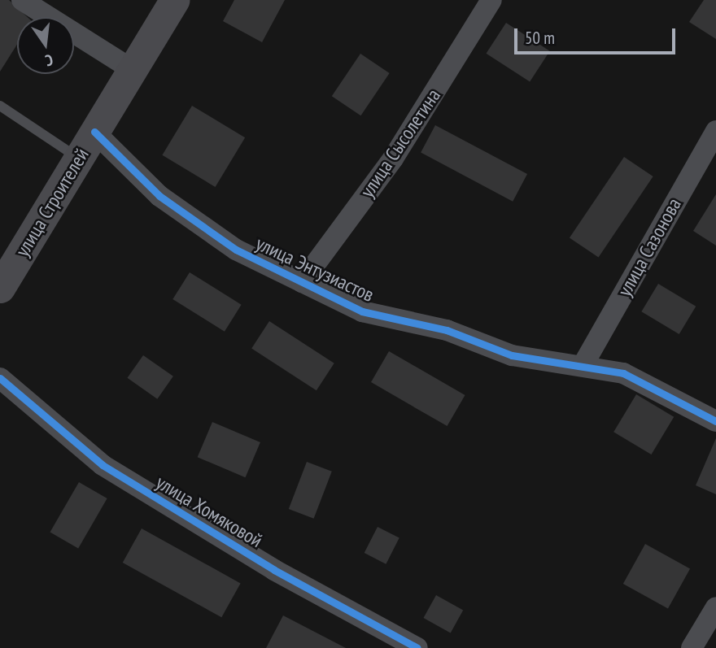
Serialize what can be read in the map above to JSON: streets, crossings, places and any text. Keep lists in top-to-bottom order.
{
  "streets": {
    "main road": ["улица Строителей"],
    "street": [
      "улица Сысолетина",
      "улица Сазонова",
      "улица Энтузиастов",
      "улица Хомяковой"
    ]
  },
  "crossings": [
    ["улица Сысолетина", "улица Энтузиастов"],
    ["улица Строителей", "улица Энтузиастов"],
    ["улица Сазонова", "улица Энтузиастов"]
  ],
  "scale_bar": "50 m",
  "north": "bottom"
}
